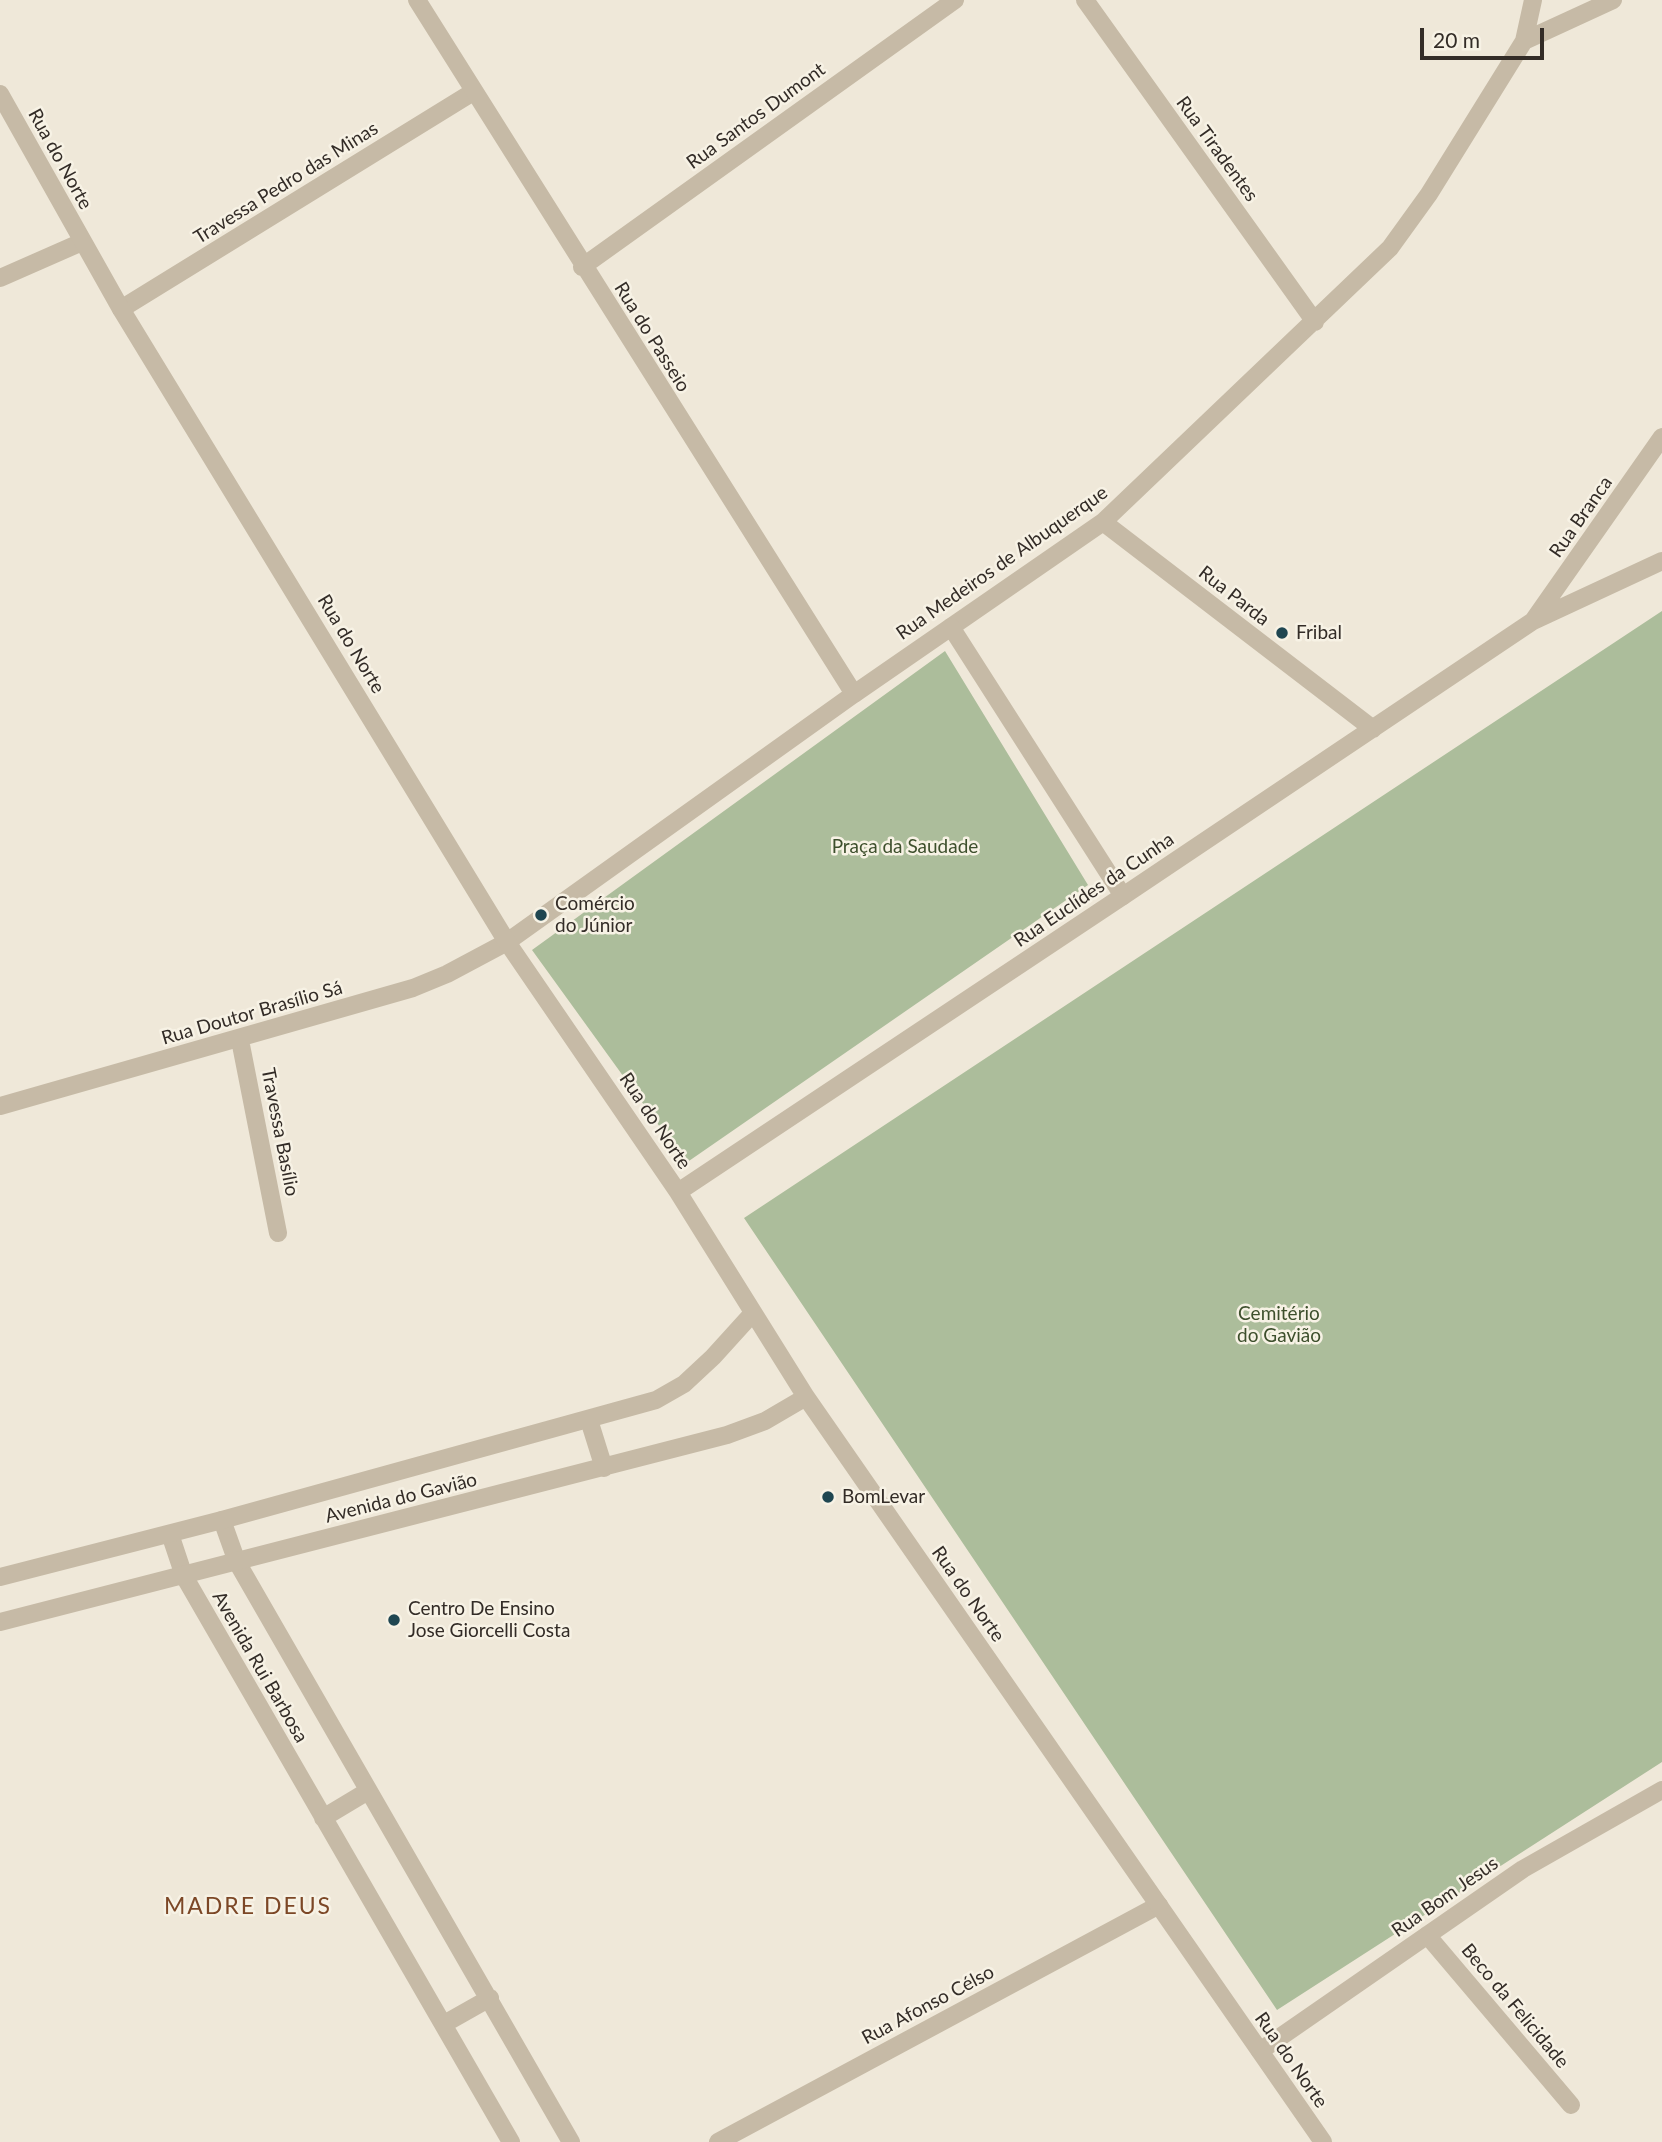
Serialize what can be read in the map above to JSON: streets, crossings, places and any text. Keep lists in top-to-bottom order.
{
  "streets": {
    "street": [
      "Rua Santos Dumont",
      "Rua Tiradentes",
      "Rua do Norte",
      "Travessa Pedro das Minas",
      "Rua do Passeio",
      "Rua Branca",
      "Rua Medeiros de Albuquerque",
      "Rua Parda",
      "Rua Euclídes da Cunha",
      "Rua Doutor Brasílio Sá",
      "Travessa Basílio",
      "Avenida do Gavião",
      "Avenida Rui Barbosa",
      "Rua Bom Jesus",
      "Rua Afonso Célso",
      "Beco da Felicidade"
    ]
  },
  "crossings": [
    ["Rua Santos Dumont", "Rua do Passeio"],
    ["Rua Tiradentes", "Rua Medeiros de Albuquerque"],
    ["Rua do Norte", "Travessa Pedro das Minas"],
    ["Rua do Norte", "Rua Medeiros de Albuquerque"],
    ["Rua do Norte", "Rua Euclídes da Cunha"],
    ["Rua do Norte", "Rua Doutor Brasílio Sá"],
    ["Rua do Norte", "Avenida do Gavião"],
    ["Rua do Norte", "Rua Bom Jesus"],
    ["Rua do Norte", "Rua Afonso Célso"],
    ["Travessa Pedro das Minas", "Rua do Passeio"],
    ["Rua do Passeio", "Rua Medeiros de Albuquerque"],
    ["Rua Branca", "Rua Euclídes da Cunha"],
    ["Rua Medeiros de Albuquerque", "Rua Parda"],
    ["Rua Medeiros de Albuquerque", "Rua Doutor Brasílio Sá"],
    ["Rua Parda", "Rua Euclídes da Cunha"],
    ["Rua Doutor Brasílio Sá", "Travessa Basílio"],
    ["Avenida do Gavião", "Avenida Rui Barbosa"],
    ["Rua Bom Jesus", "Beco da Felicidade"]
  ],
  "districts": ["MADRE DEUS"],
  "parks": ["Praça da Saudade", "Cemitério do Gavião"],
  "places": [
    "Fribal",
    "Comércio do Júnior",
    "BomLevar",
    "Centro De Ensino Jose Giorcelli Costa"
  ],
  "scale_bar": "20 m"
}
